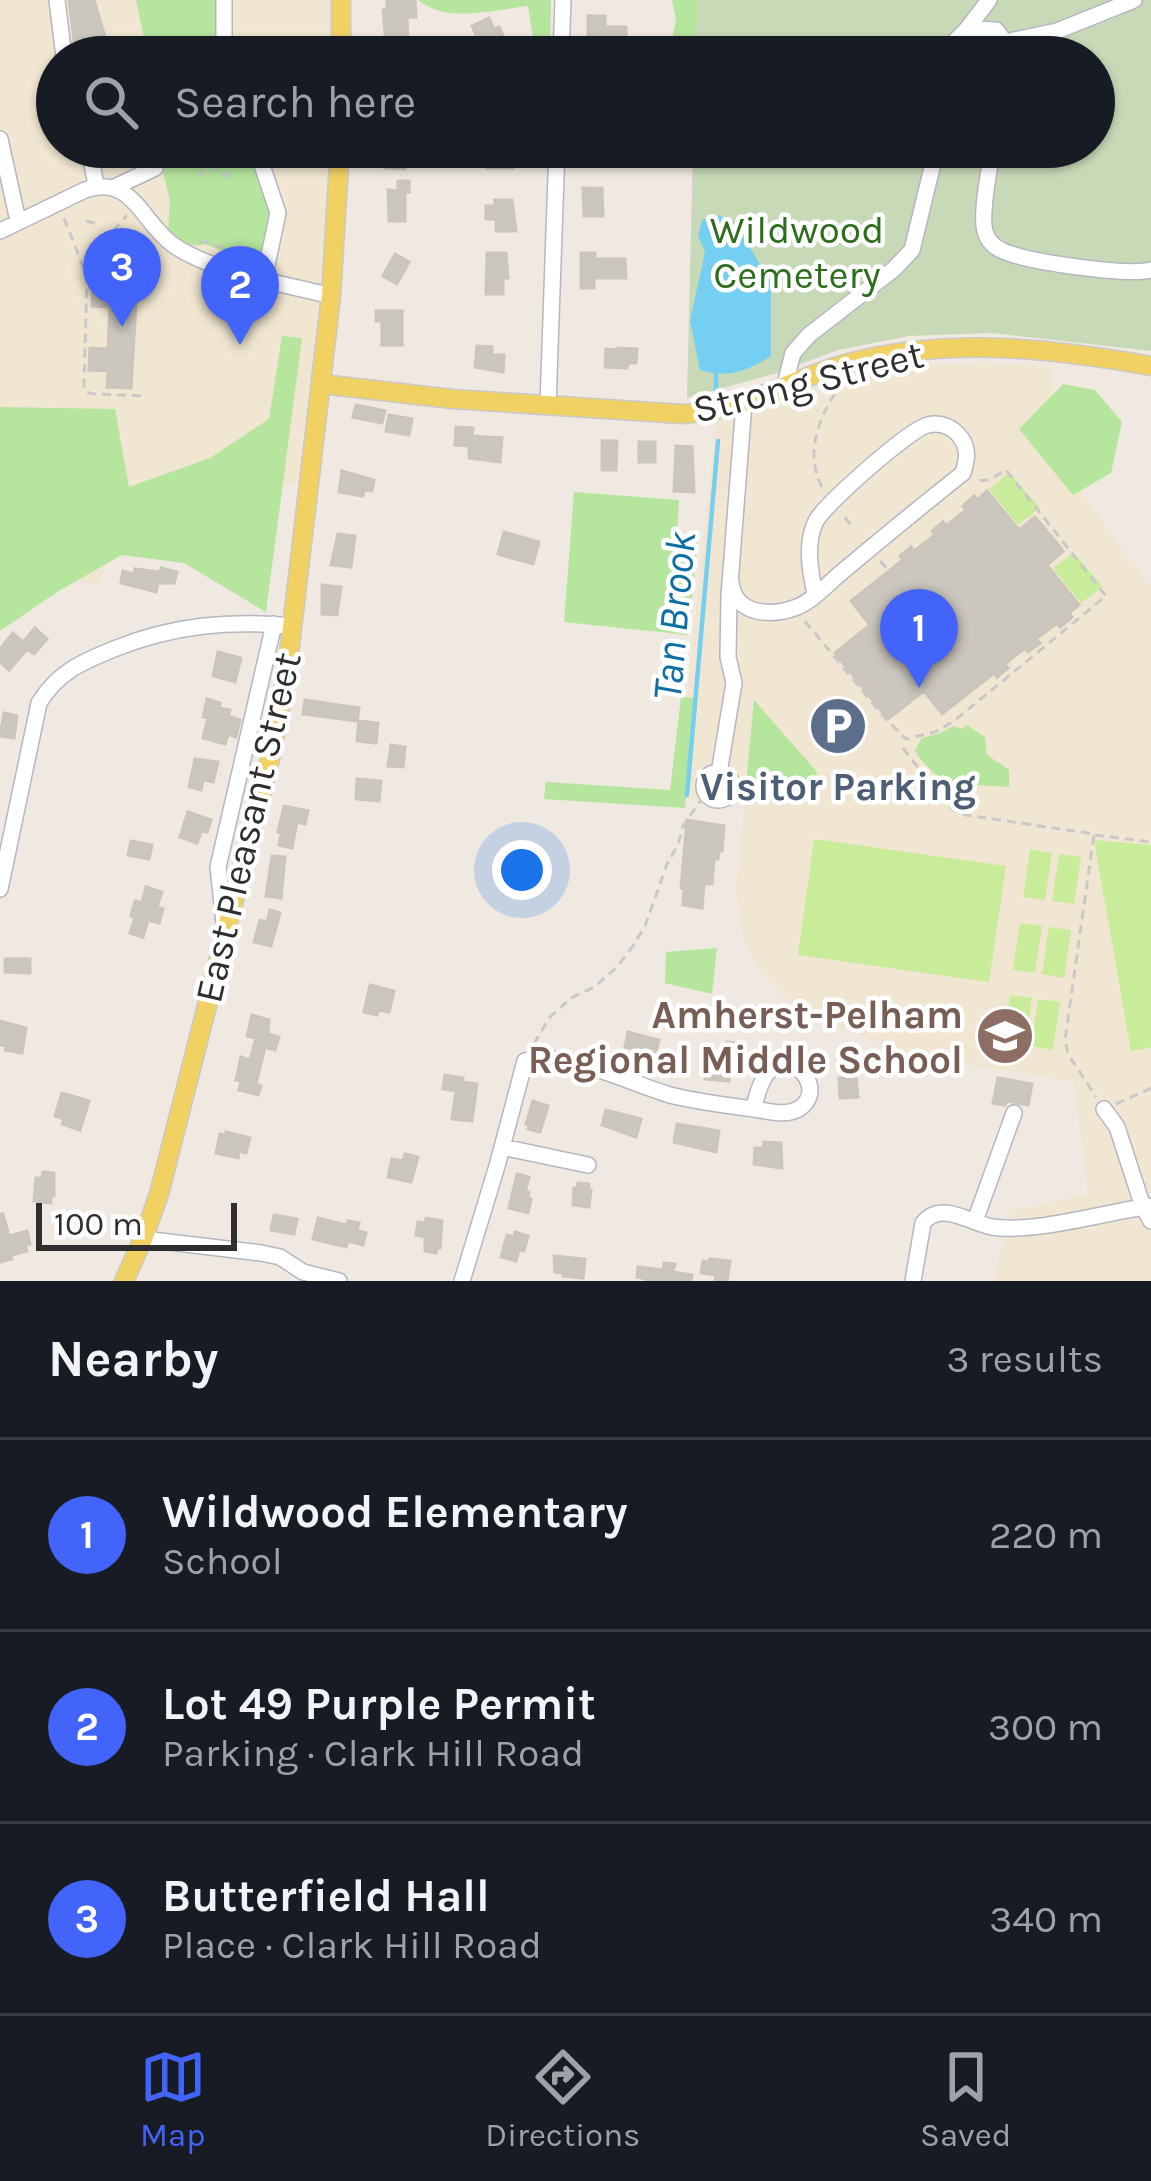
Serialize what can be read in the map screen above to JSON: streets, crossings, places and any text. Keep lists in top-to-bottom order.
{
  "streets": {
    "main road": ["Strong Street", "East Pleasant Street"]
  },
  "crossings": [
    ["Strong Street", "East Pleasant Street"]
  ],
  "water": ["Tan Brook"],
  "parks": ["Wildwood Cemetery"],
  "places": {
    "parking": ["Visitor Parking"],
    "school or university": ["Amherst-Pelham Regional Middle School"]
  },
  "scale_bar": "100 m",
  "page": {
    "search": "Search here",
    "pins": ["3", "2", "1"],
    "scale": "100 m",
    "heading": ["Nearby", "3 results"],
    "list": [
      {
        "mark": "1",
        "name": "Wildwood Elementary",
        "note": "School",
        "value": "220 m"
      },
      {
        "mark": "2",
        "name": "Lot 49 Purple Permit",
        "note": "Parking · Clark Hill Road",
        "value": "300 m"
      },
      {
        "mark": "3",
        "name": "Butterfield Hall",
        "note": "Place · Clark Hill Road",
        "value": "340 m"
      }
    ],
    "nav": ["Map", "Directions", "Saved"]
  }
}
